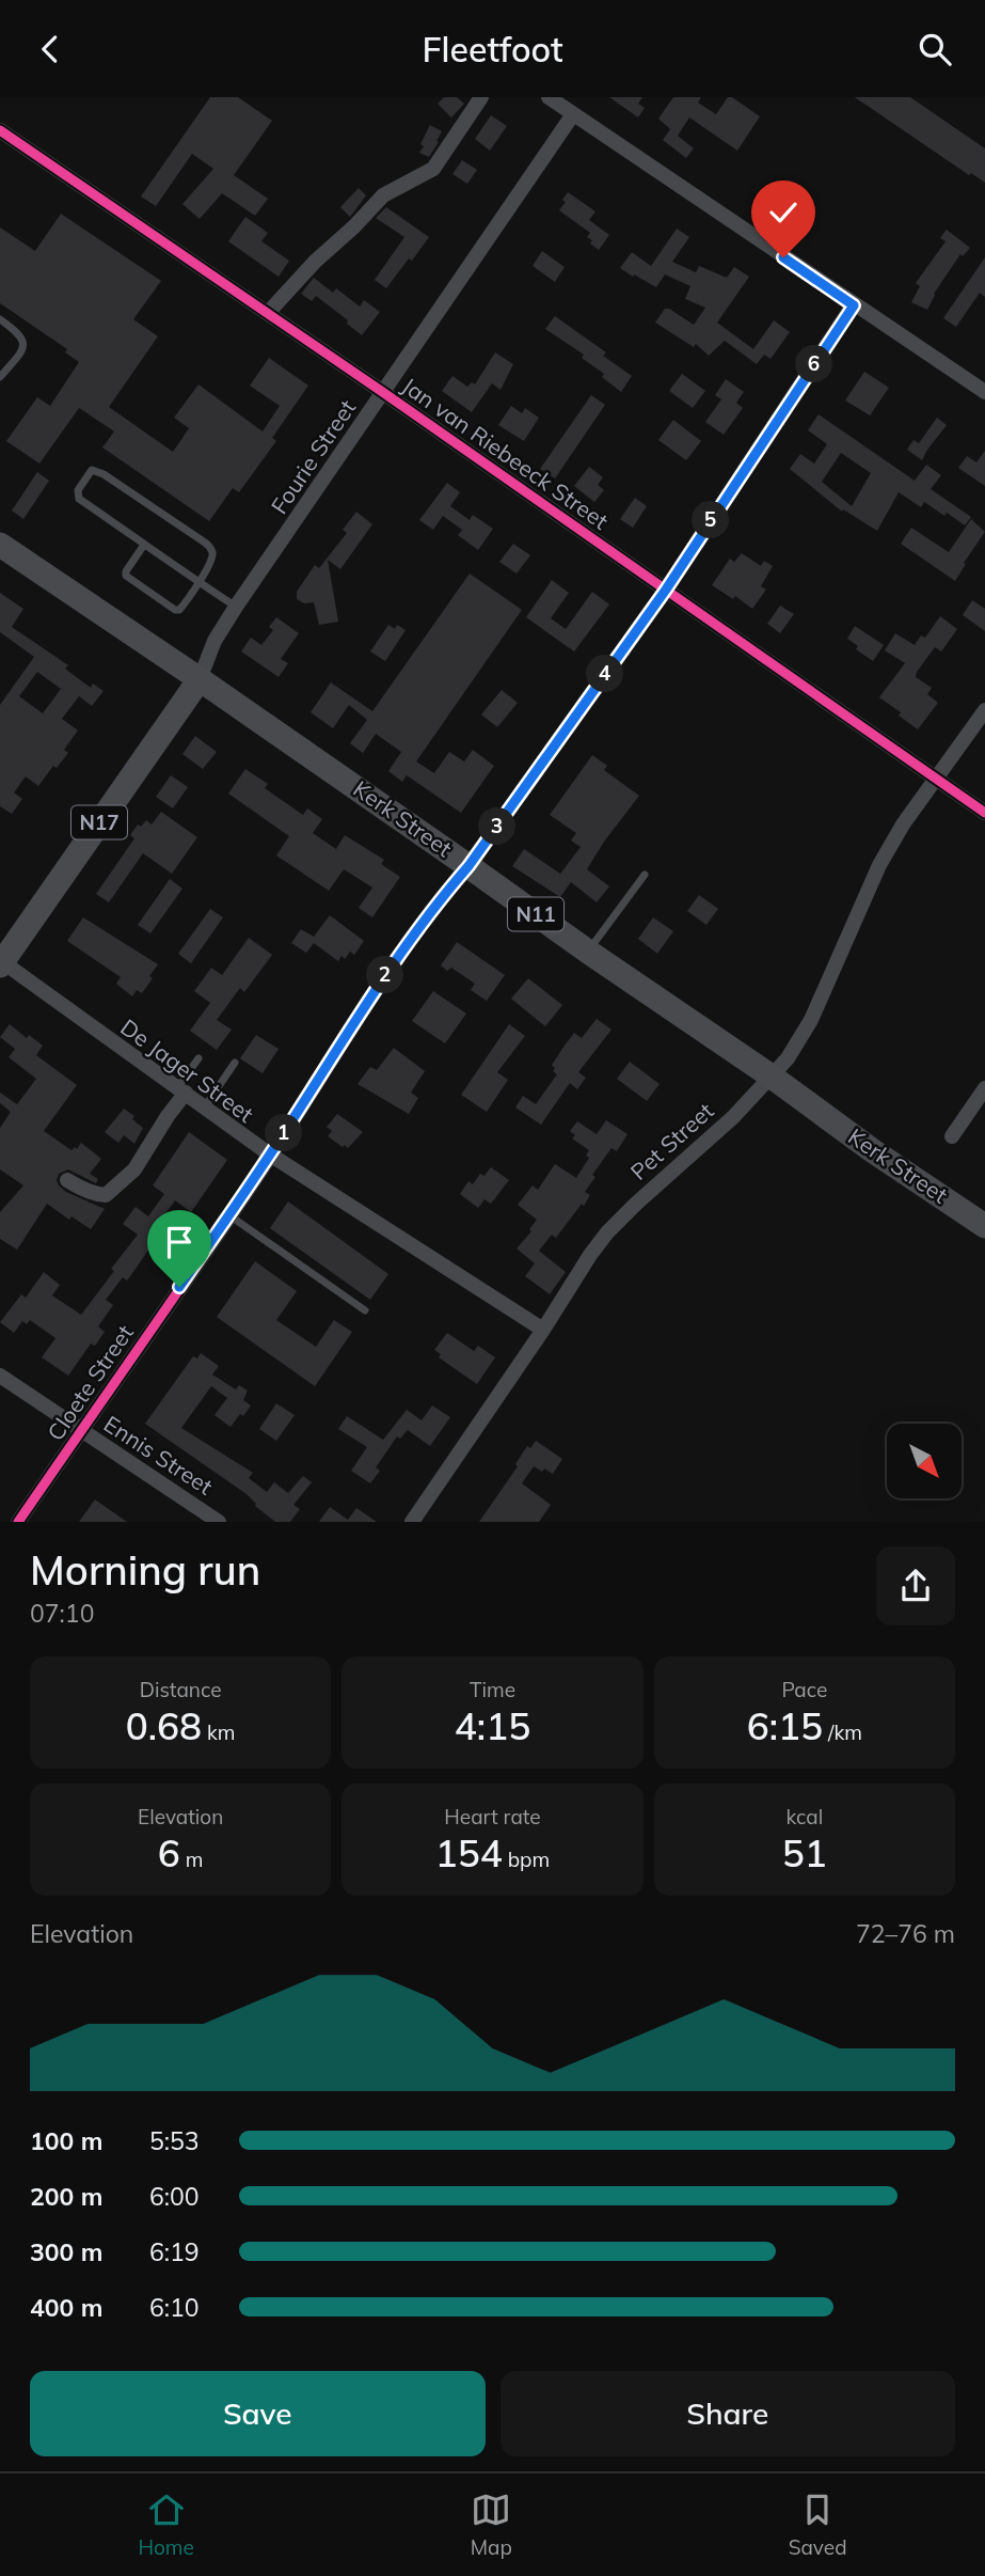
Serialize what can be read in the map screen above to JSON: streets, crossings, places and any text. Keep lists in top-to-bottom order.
{
  "streets": {
    "highway": [
      "Fourie Street",
      "Kerk Street",
      "N17",
      "N11"
    ],
    "street": [
      "Jan van Riebeeck Street",
      "De Jager Street",
      "Pet Street",
      "Cloete Street",
      "Ennis Street"
    ]
  },
  "crossings": [
    ["Jan van Riebeeck Street", "Fourie Street"],
    ["Jan van Riebeeck Street", "Pet Street"],
    ["Jan van Riebeeck Street", "Cloete Street"],
    ["Fourie Street", "Kerk Street"],
    ["Fourie Street", "De Jager Street"],
    ["Kerk Street", "Pet Street"],
    ["Kerk Street", "Cloete Street"],
    ["De Jager Street", "Pet Street"],
    ["De Jager Street", "Cloete Street"],
    ["Cloete Street", "Ennis Street"]
  ],
  "north": "bottom right",
  "page": {
    "header": "Fleetfoot",
    "pins": [
      "6",
      "5",
      "4",
      "3",
      "2",
      "1"
    ],
    "heading": ["Morning run", "07:10"],
    "stats": [
      ["Distance", "0.68 km"],
      ["Time", "4:15"],
      ["Pace", "6:15 /km"],
      ["Elevation", "6 m"],
      ["Heart rate", "154 bpm"],
      ["kcal", "51"]
    ],
    "chart": ["Elevation", "72–76 m"],
    "list": [
      {
        "name": "100 m",
        "note": "5:53"
      },
      {
        "name": "200 m",
        "note": "6:00"
      },
      {
        "name": "300 m",
        "note": "6:19"
      },
      {
        "name": "400 m",
        "note": "6:10"
      }
    ],
    "buttons": ["Save", "Share"],
    "tabs": ["Home", "Map", "Saved"]
  }
}
